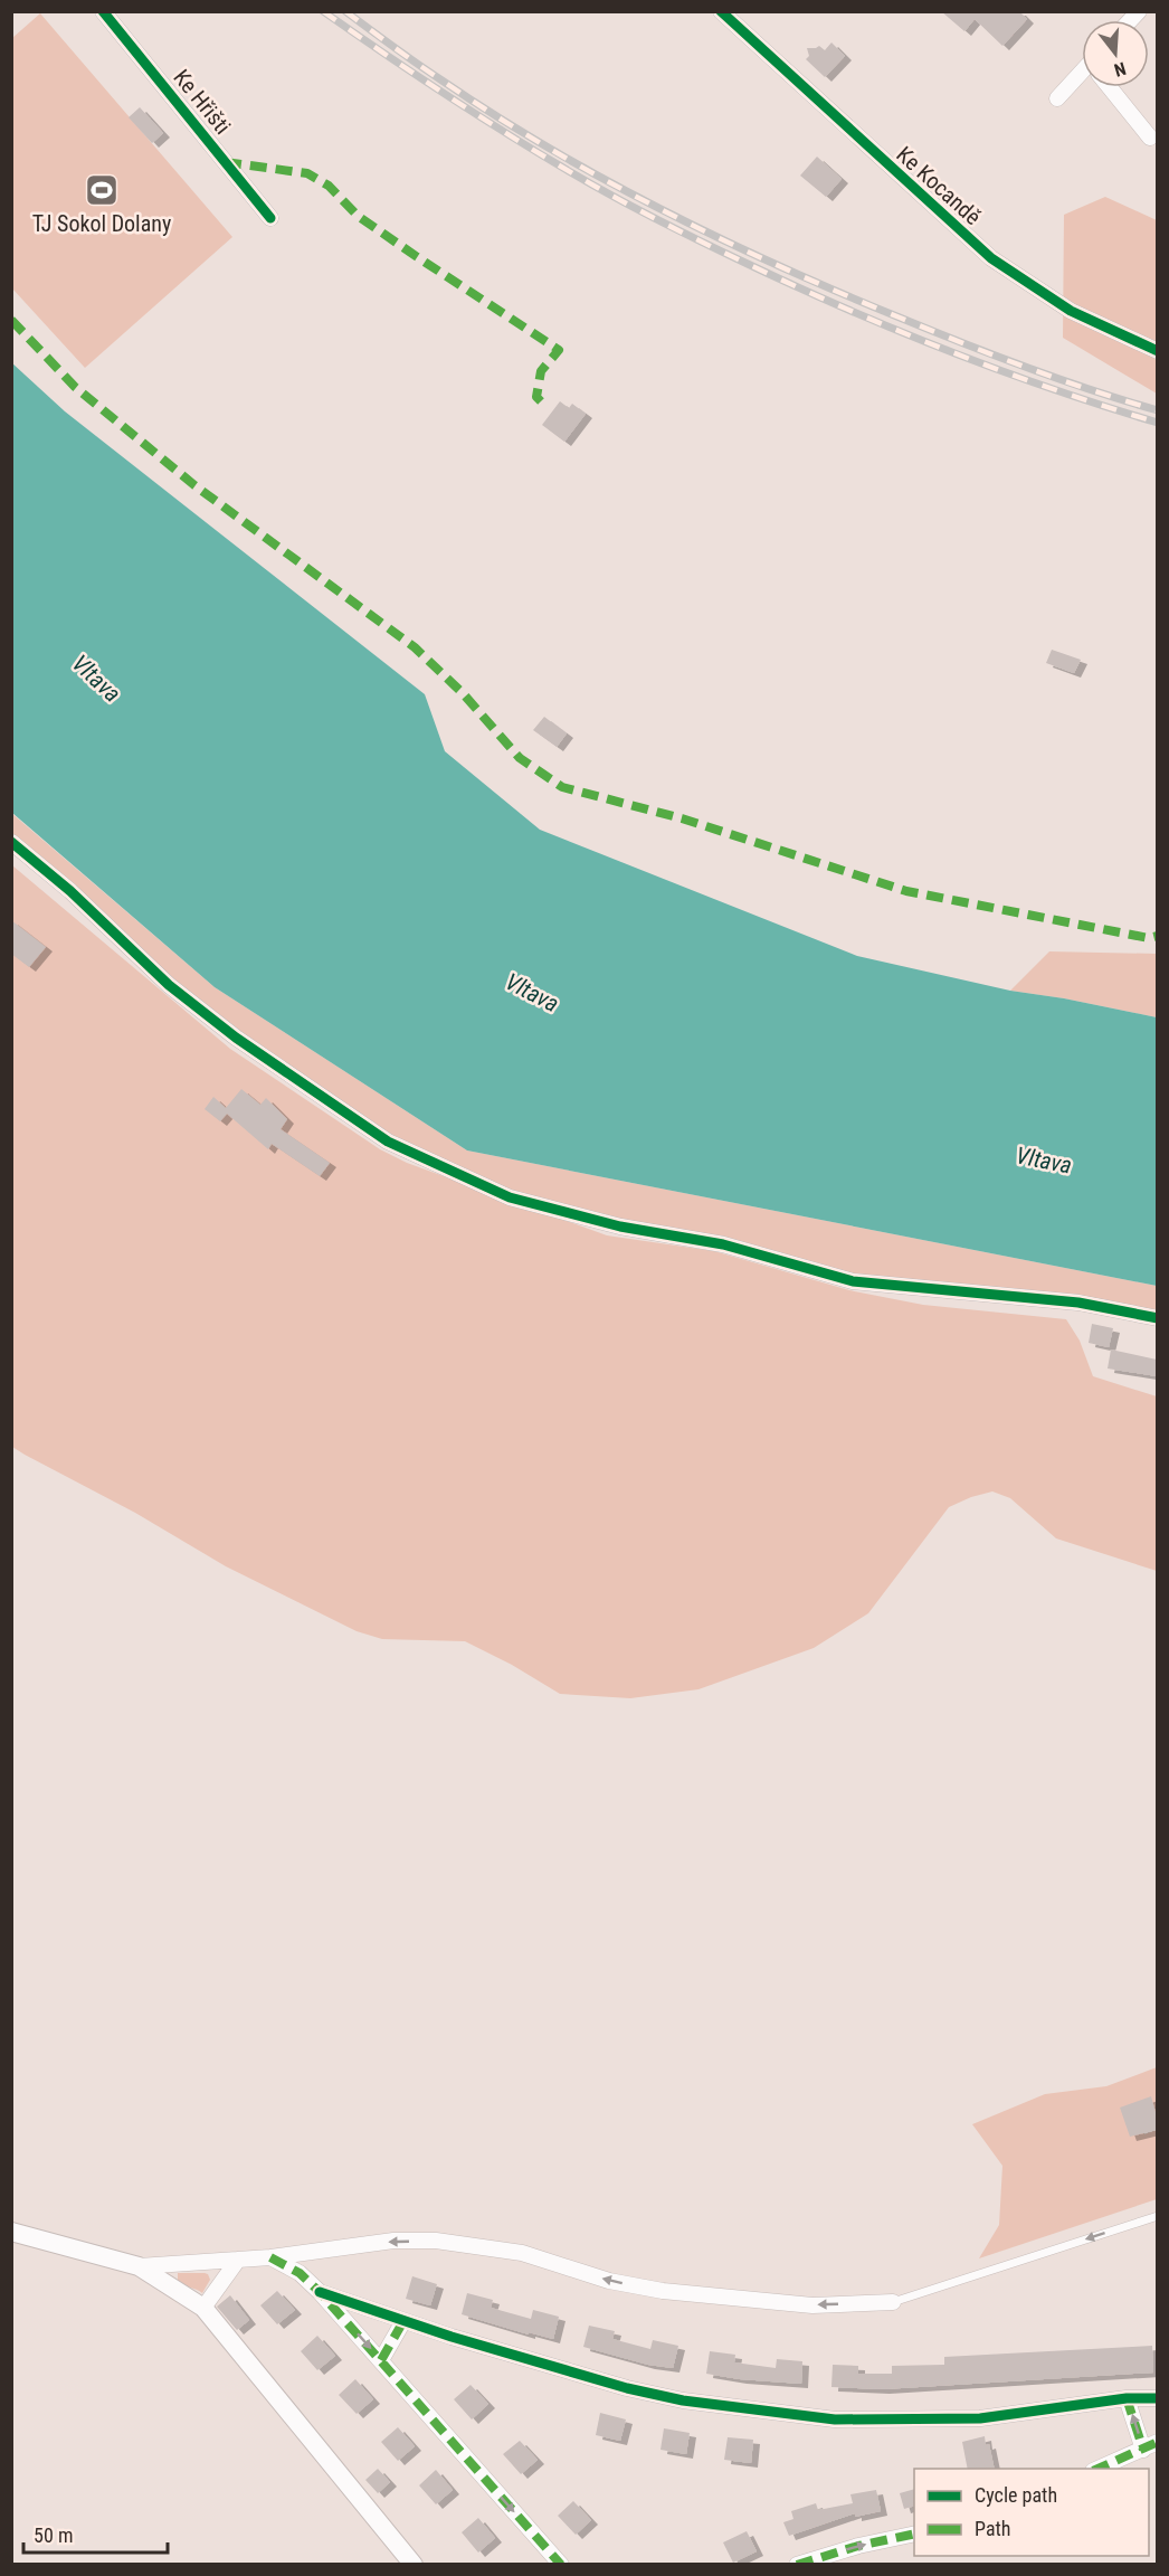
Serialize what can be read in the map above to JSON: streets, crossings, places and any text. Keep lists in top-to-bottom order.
{
  "streets": {
    "street": ["Ke Hřišti", "Ke Kocandě"]
  },
  "water": ["Vltava"],
  "places": {
    "sports": ["TJ Sokol Dolany"]
  },
  "legend": ["Cycle path", "Path"],
  "scale_bar": "50 m",
  "north": "bottom"
}
